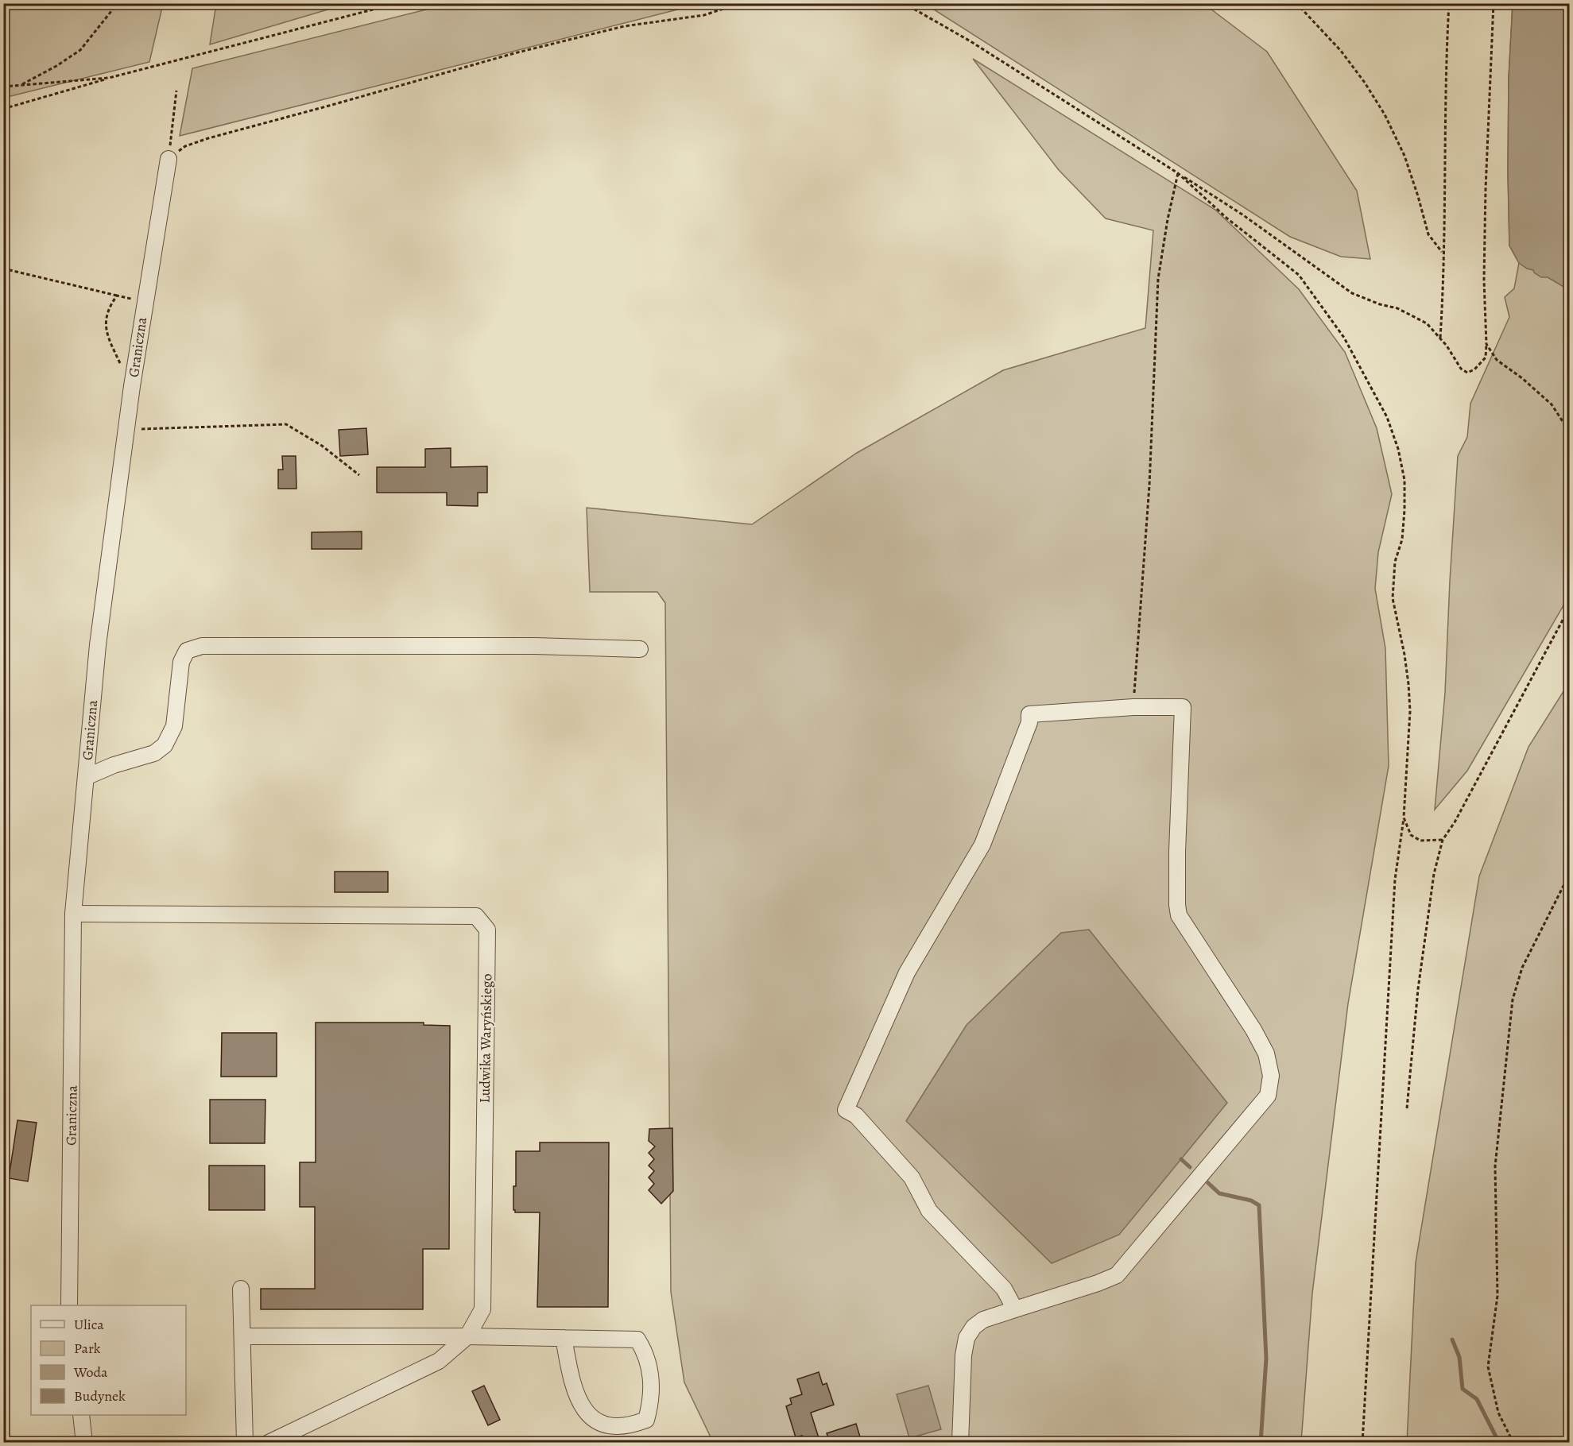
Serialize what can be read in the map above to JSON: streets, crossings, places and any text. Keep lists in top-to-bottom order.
{
  "streets": {
    "street": ["Graniczna", "Ludwika Waryńskiego"]
  },
  "crossings": [
    ["Graniczna", "Ludwika Waryńskiego"]
  ],
  "legend": [
    "Ulica",
    "Park",
    "Woda",
    "Budynek"
  ]
}
